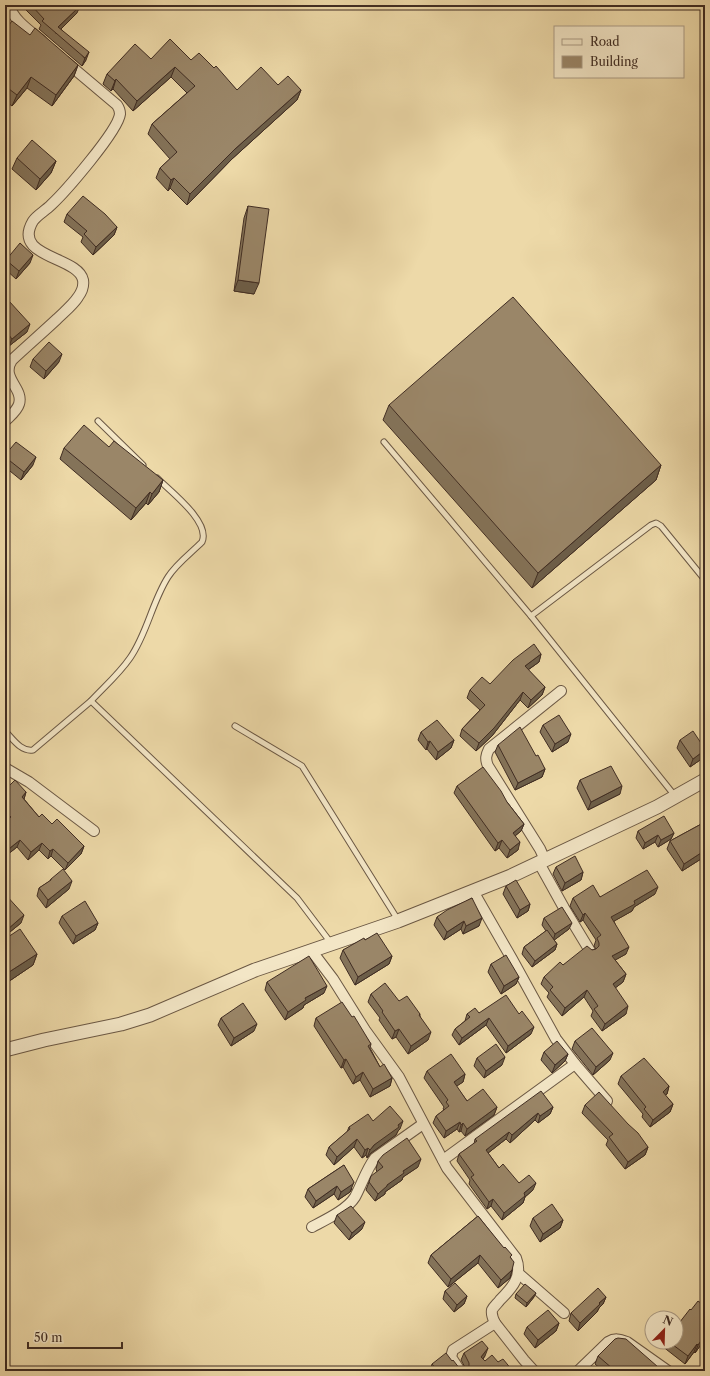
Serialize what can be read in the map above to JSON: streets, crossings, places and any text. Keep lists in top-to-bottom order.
{
  "legend": ["Road", "Building"],
  "scale_bar": "50 m",
  "north": "top right"
}
